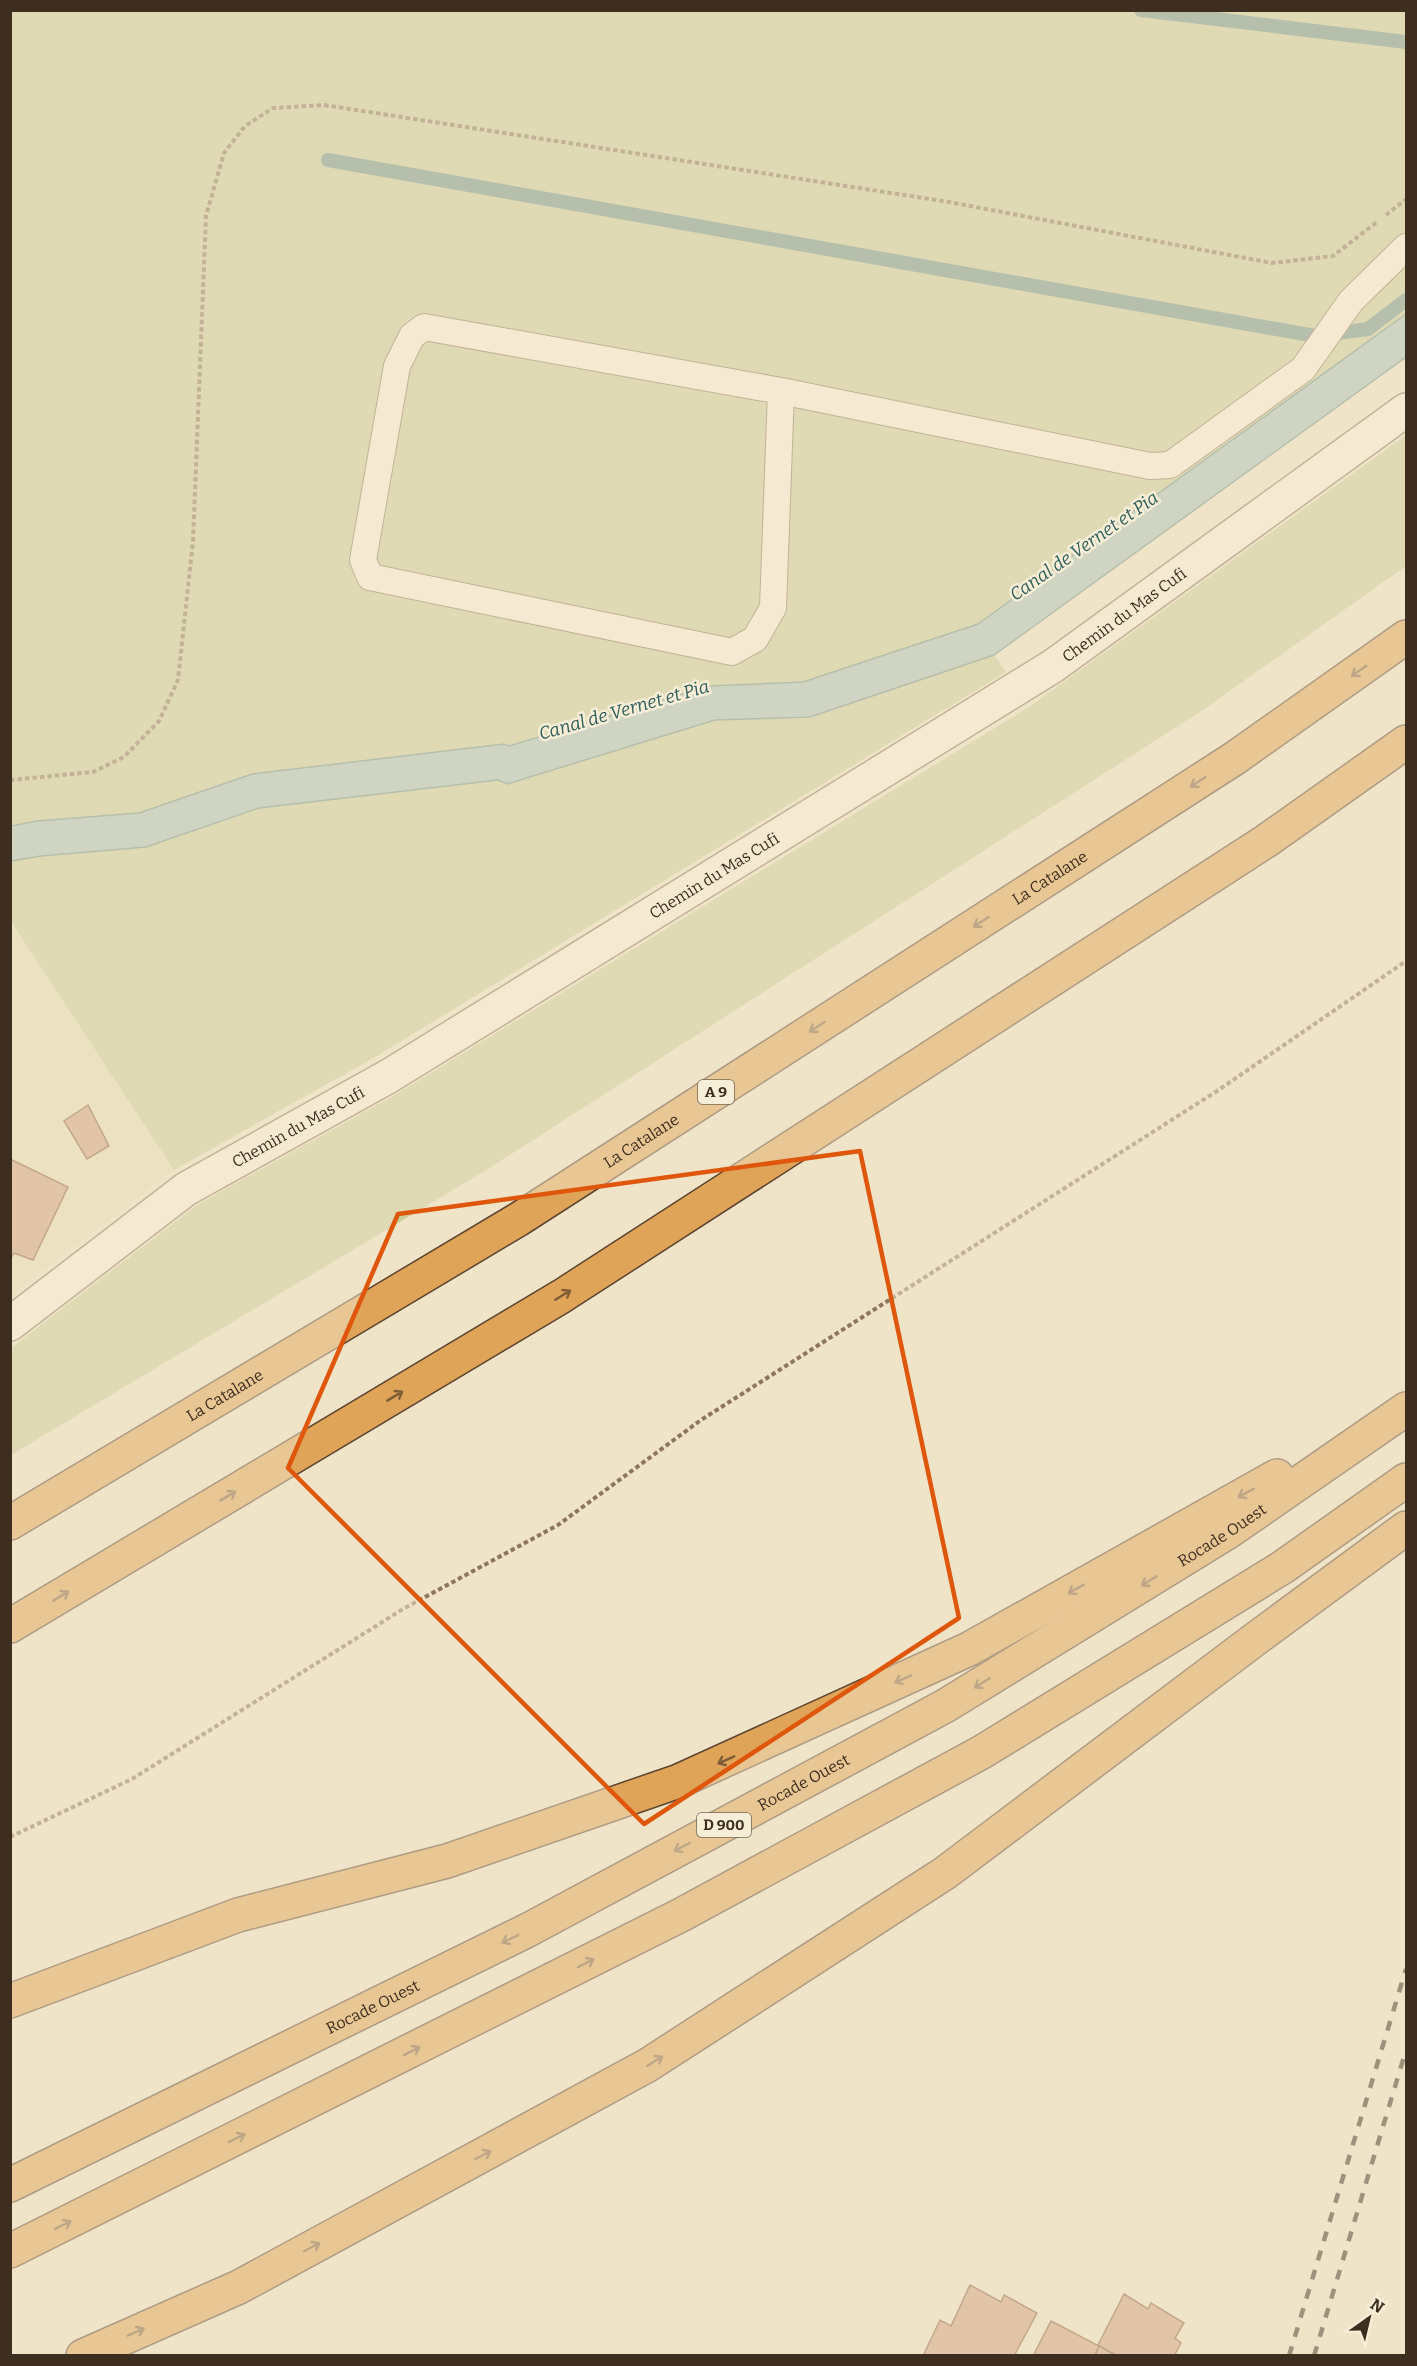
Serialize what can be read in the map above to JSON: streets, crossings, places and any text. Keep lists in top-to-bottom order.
{
  "streets": {
    "highway": [
      "La Catalane",
      "A 9",
      "Rocade Ouest",
      "D 900"
    ],
    "street": ["Chemin du Mas Cufi"]
  },
  "water": ["Canal de Vernet et Pia"],
  "north": "top right"
}
